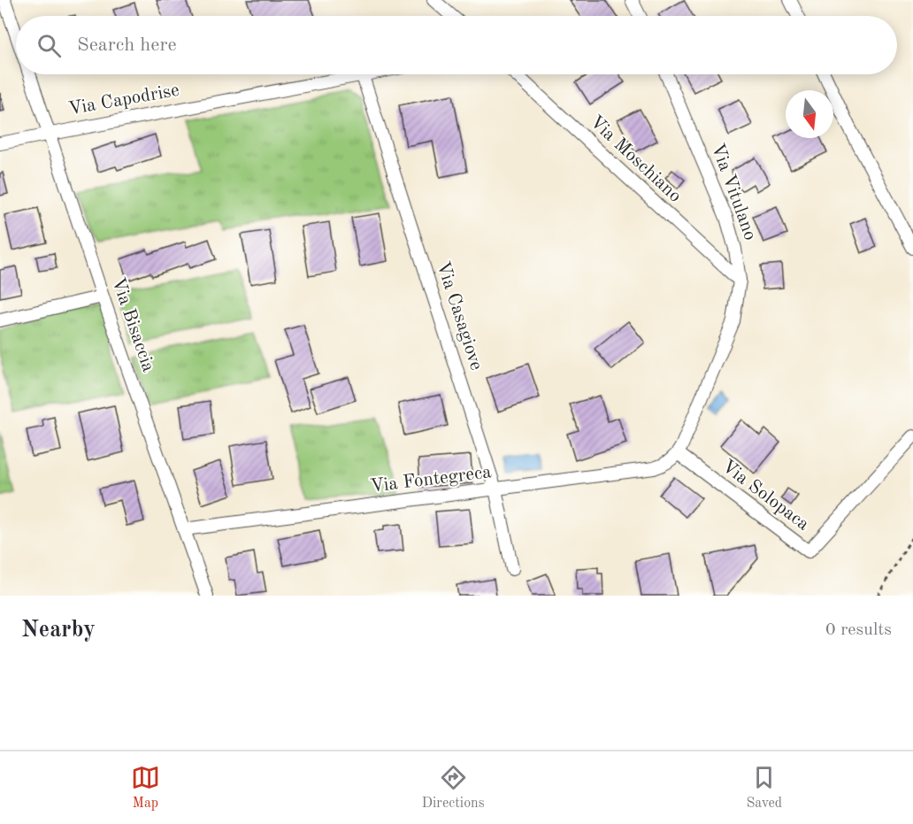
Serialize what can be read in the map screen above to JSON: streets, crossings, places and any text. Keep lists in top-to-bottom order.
{
  "streets": {
    "street": [
      "Via Capodrise",
      "Via Moschiano",
      "Via Vitulano",
      "Via Casagiove",
      "Via Bisaccia",
      "Via Fontegreca",
      "Via Solopaca"
    ]
  },
  "crossings": [
    ["Via Capodrise", "Via Casagiove"],
    ["Via Capodrise", "Via Bisaccia"],
    ["Via Moschiano", "Via Vitulano"],
    ["Via Vitulano", "Via Fontegreca"],
    ["Via Vitulano", "Via Solopaca"],
    ["Via Casagiove", "Via Fontegreca"],
    ["Via Bisaccia", "Via Fontegreca"],
    ["Via Fontegreca", "Via Solopaca"]
  ],
  "north": "bottom",
  "page": {
    "search": "Search here",
    "heading": ["Nearby", "0 results"],
    "nav": ["Map", "Directions", "Saved"]
  }
}
